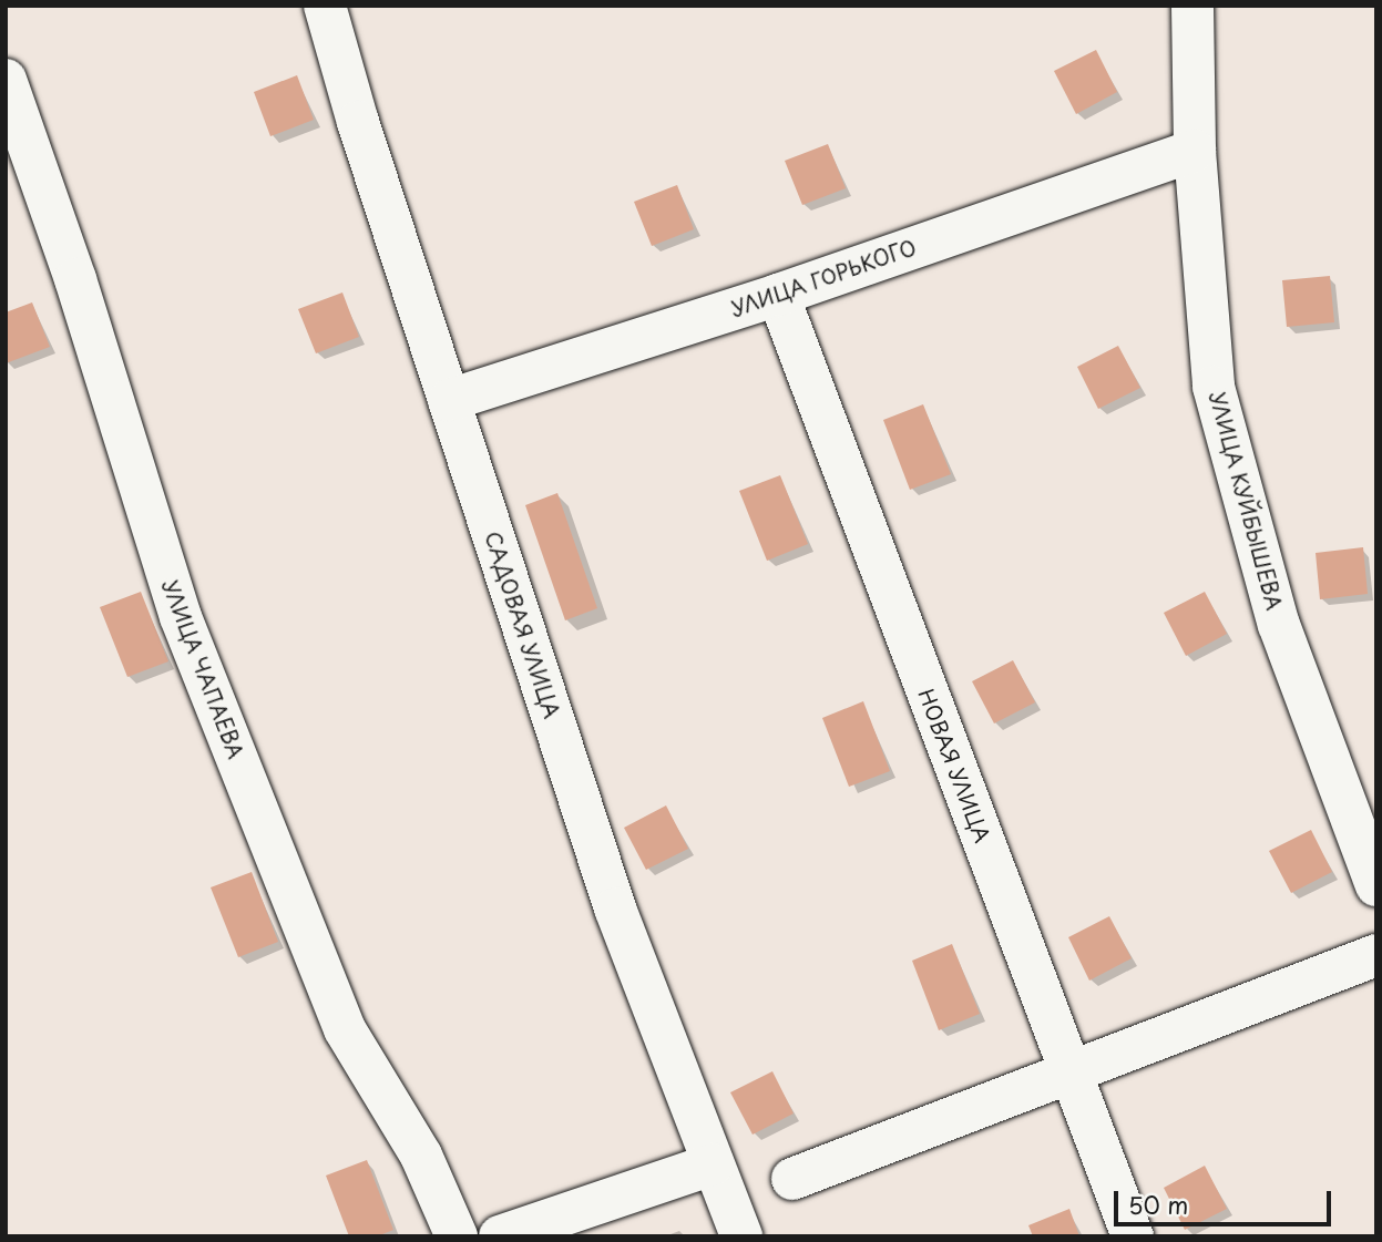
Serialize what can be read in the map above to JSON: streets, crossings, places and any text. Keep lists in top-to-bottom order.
{
  "streets": {
    "street": [
      "УЛИЦА ГОРЬКОГО",
      "УЛИЦА КУЙБЫШЕВА",
      "САДОВАЯ УЛИЦА",
      "УЛИЦА ЧАПАЕВА",
      "НОВАЯ УЛИЦА"
    ]
  },
  "crossings": [
    ["УЛИЦА ГОРЬКОГО", "УЛИЦА КУЙБЫШЕВА"],
    ["УЛИЦА ГОРЬКОГО", "САДОВАЯ УЛИЦА"],
    ["УЛИЦА ГОРЬКОГО", "НОВАЯ УЛИЦА"]
  ],
  "scale_bar": "50 m"
}
